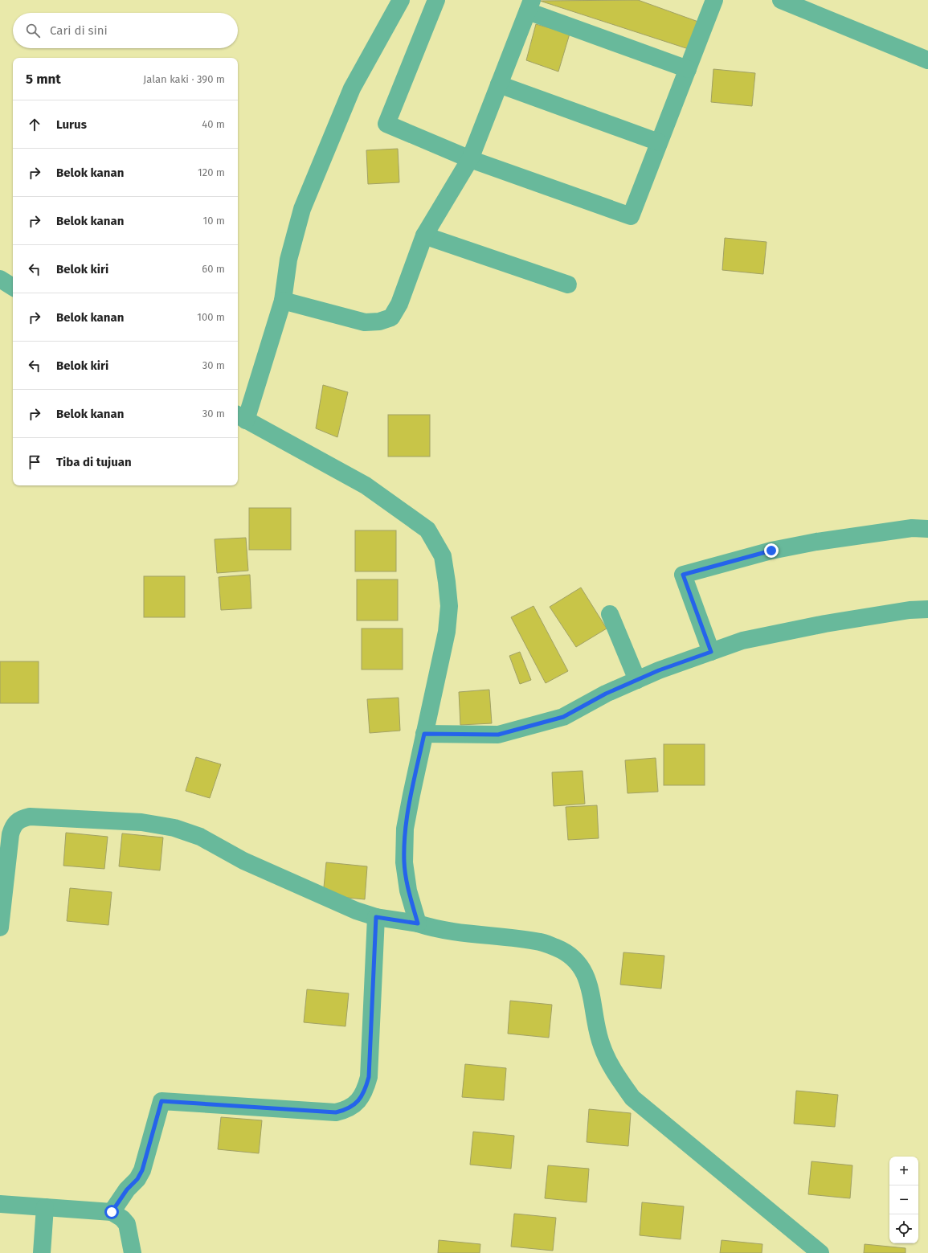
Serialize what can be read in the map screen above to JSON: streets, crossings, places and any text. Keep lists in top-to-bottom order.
{
  "page": {
    "search": "Cari di sini",
    "heading": ["5 mnt", "Jalan kaki · 390 m"],
    "list": [
      ["Lurus", "40 m"],
      ["Belok kanan", "120 m"],
      ["Belok kanan", "10 m"],
      ["Belok kiri", "60 m"],
      ["Belok kanan", "100 m"],
      ["Belok kiri", "30 m"],
      ["Belok kanan", "30 m"],
      "Tiba di tujuan"
    ],
    "map_buttons": ["+", "−"]
  }
}
